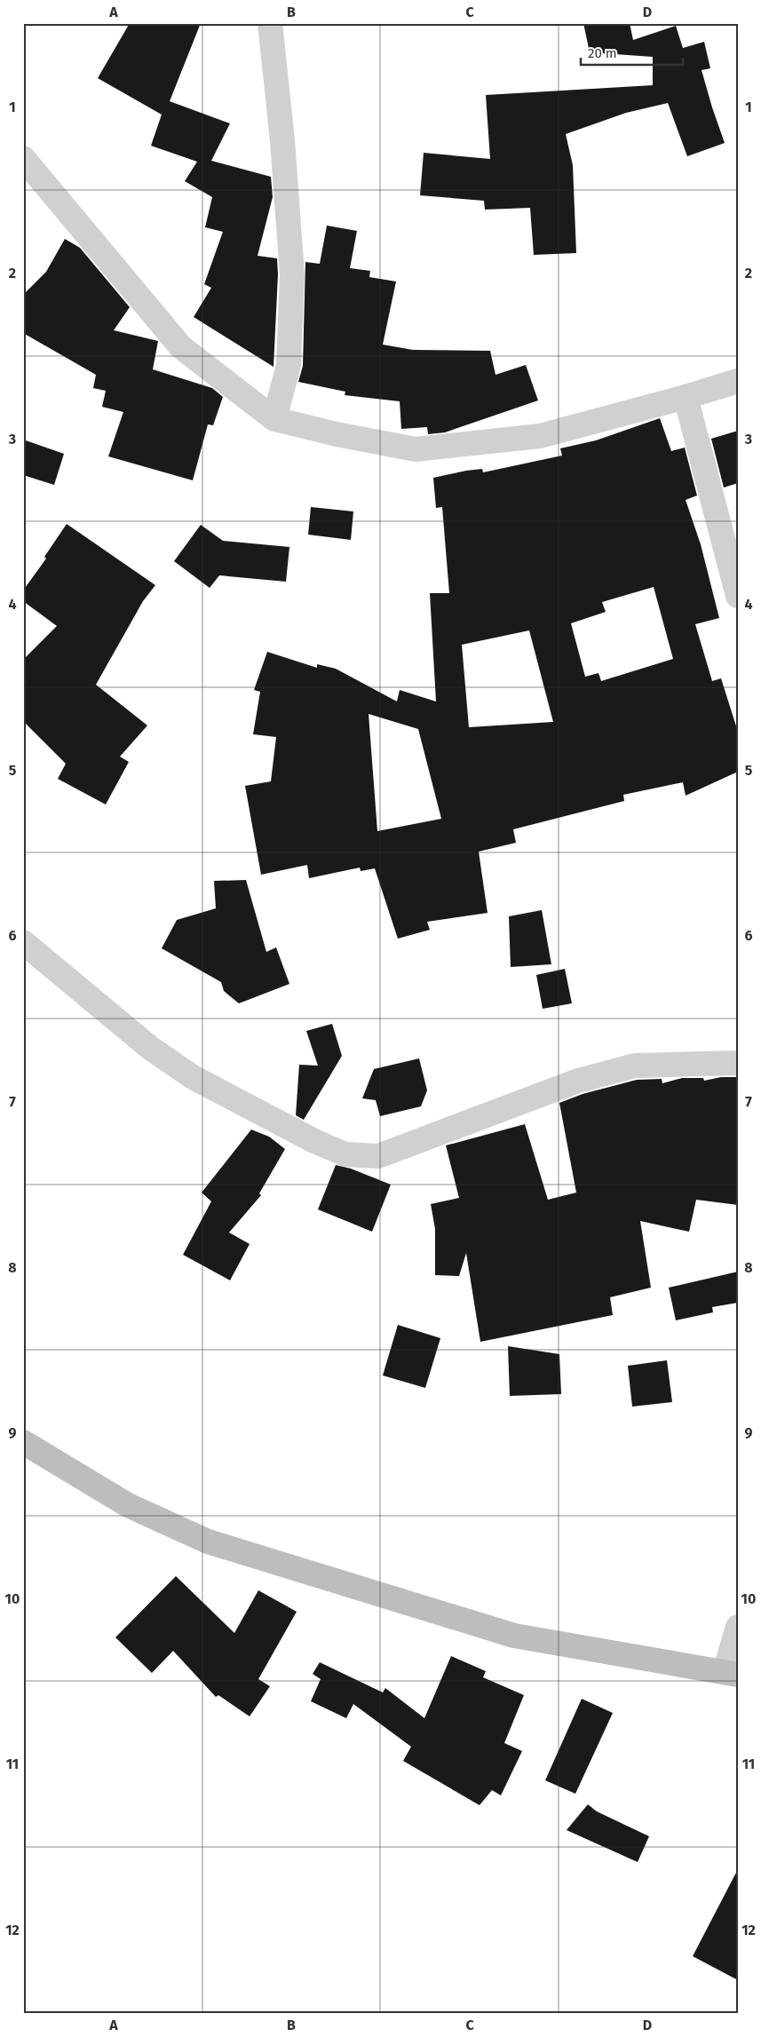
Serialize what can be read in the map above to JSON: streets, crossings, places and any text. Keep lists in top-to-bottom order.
{
  "scale_bar": "20 m",
  "grid": {
    "columns": [
      "A",
      "B",
      "C",
      "D"
    ],
    "rows": [
      "1",
      "2",
      "3",
      "4",
      "5",
      "6",
      "7",
      "8",
      "9",
      "10",
      "11",
      "12"
    ]
  }
}
